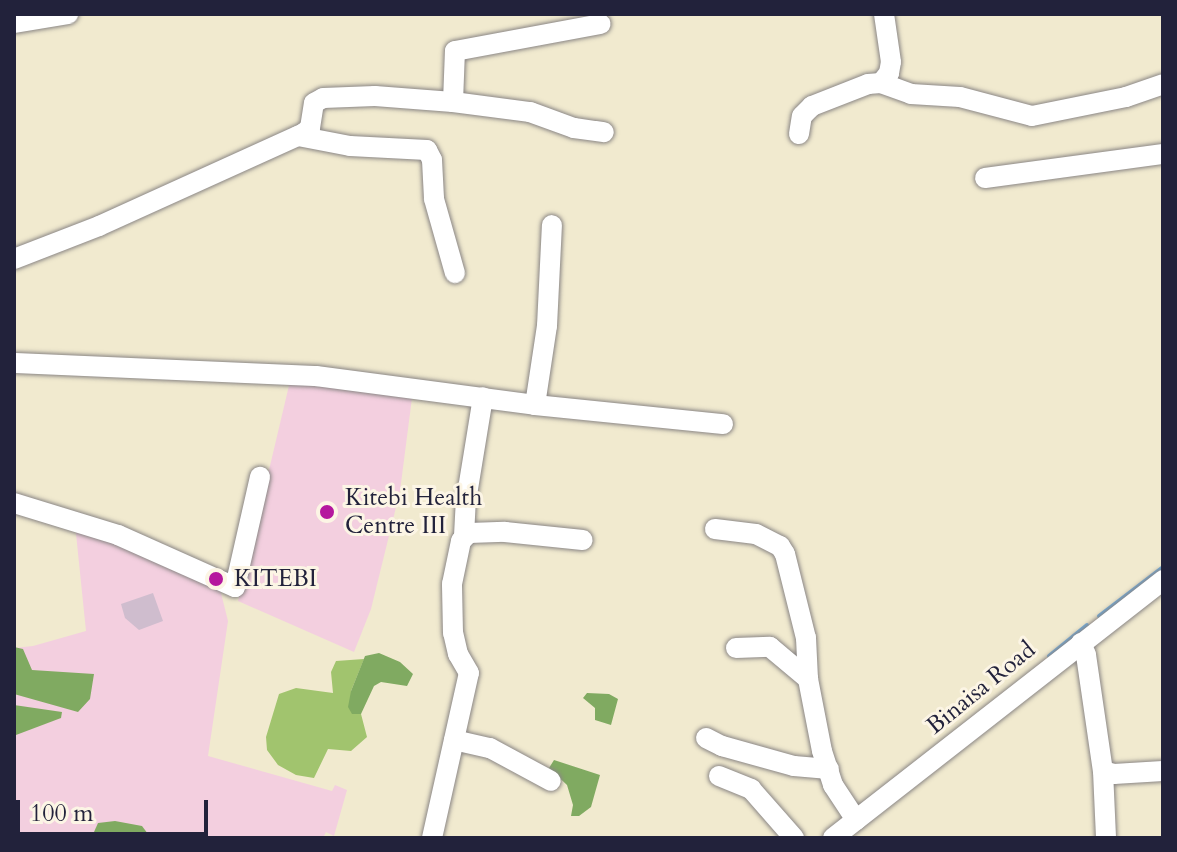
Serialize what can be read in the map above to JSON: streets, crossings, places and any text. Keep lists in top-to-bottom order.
{
  "streets": {
    "street": ["Binaisa Road"]
  },
  "places": ["Kitebi Health Centre III", "KITEBI"],
  "scale_bar": "100 m"
}
